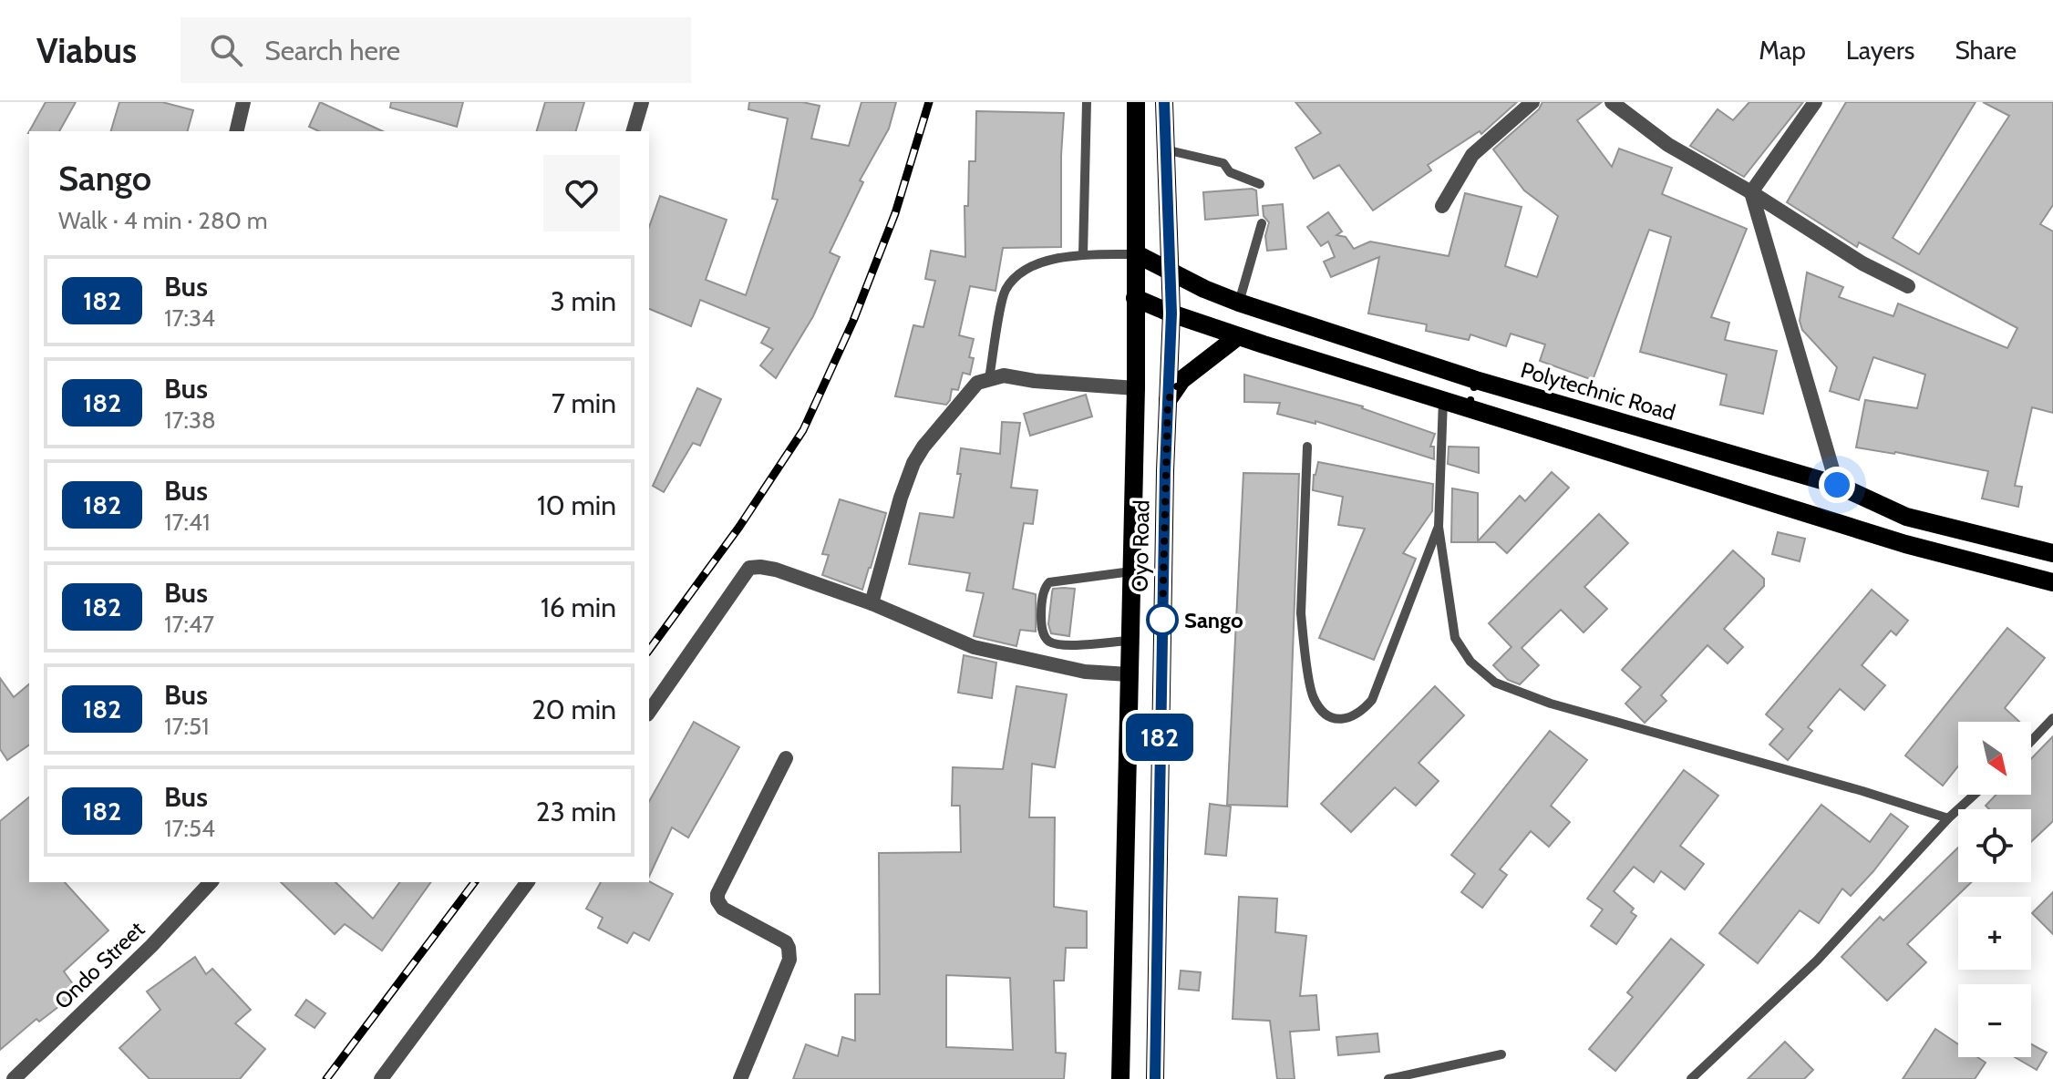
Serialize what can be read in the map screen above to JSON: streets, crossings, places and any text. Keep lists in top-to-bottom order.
{
  "streets": {
    "main road": ["Polytechnic Road", "Oyo Road"],
    "street": ["Ondo Street"]
  },
  "crossings": [
    ["Polytechnic Road", "Oyo Road"]
  ],
  "places": ["Sango"],
  "lines": ["bus line 182"],
  "north": "bottom right",
  "page": {
    "header": "Viabus",
    "search": "Search here",
    "nav": ["Map", "Layers", "Share"],
    "on_map": "182",
    "heading": ["Sango", "Walk · 4 min · 280 m"],
    "list": [
      {
        "mark": "182",
        "name": "Bus",
        "note": "17:34",
        "value": "3 min"
      },
      {
        "mark": "182",
        "name": "Bus",
        "note": "17:38",
        "value": "7 min"
      },
      {
        "mark": "182",
        "name": "Bus",
        "note": "17:41",
        "value": "10 min"
      },
      {
        "mark": "182",
        "name": "Bus",
        "note": "17:47",
        "value": "16 min"
      },
      {
        "mark": "182",
        "name": "Bus",
        "note": "17:51",
        "value": "20 min"
      },
      {
        "mark": "182",
        "name": "Bus",
        "note": "17:54",
        "value": "23 min"
      }
    ],
    "map_buttons": ["+", "−"]
  }
}
